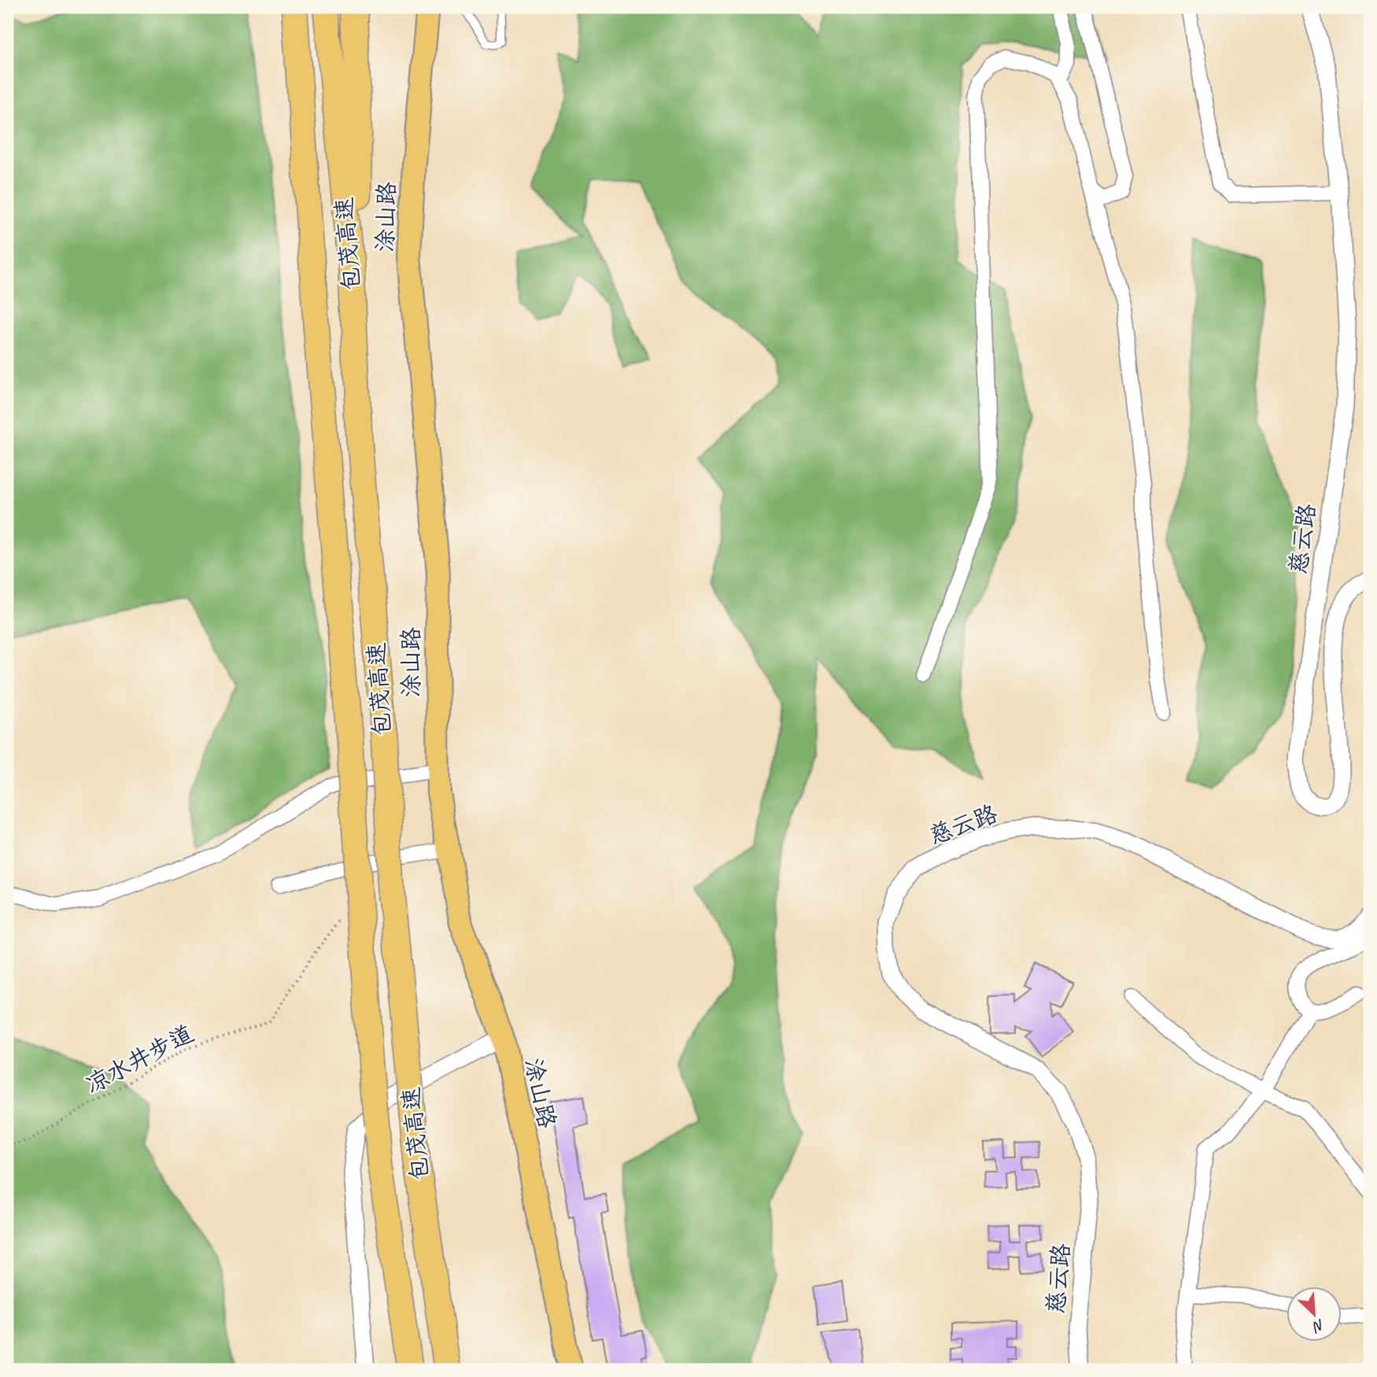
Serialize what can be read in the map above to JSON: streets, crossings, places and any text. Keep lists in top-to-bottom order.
{
  "streets": {
    "highway": ["包茂高速"],
    "main road": ["涂山路"],
    "street": ["慈云路"],
    "path": ["凉水井步道"]
  },
  "north": "bottom right"
}
